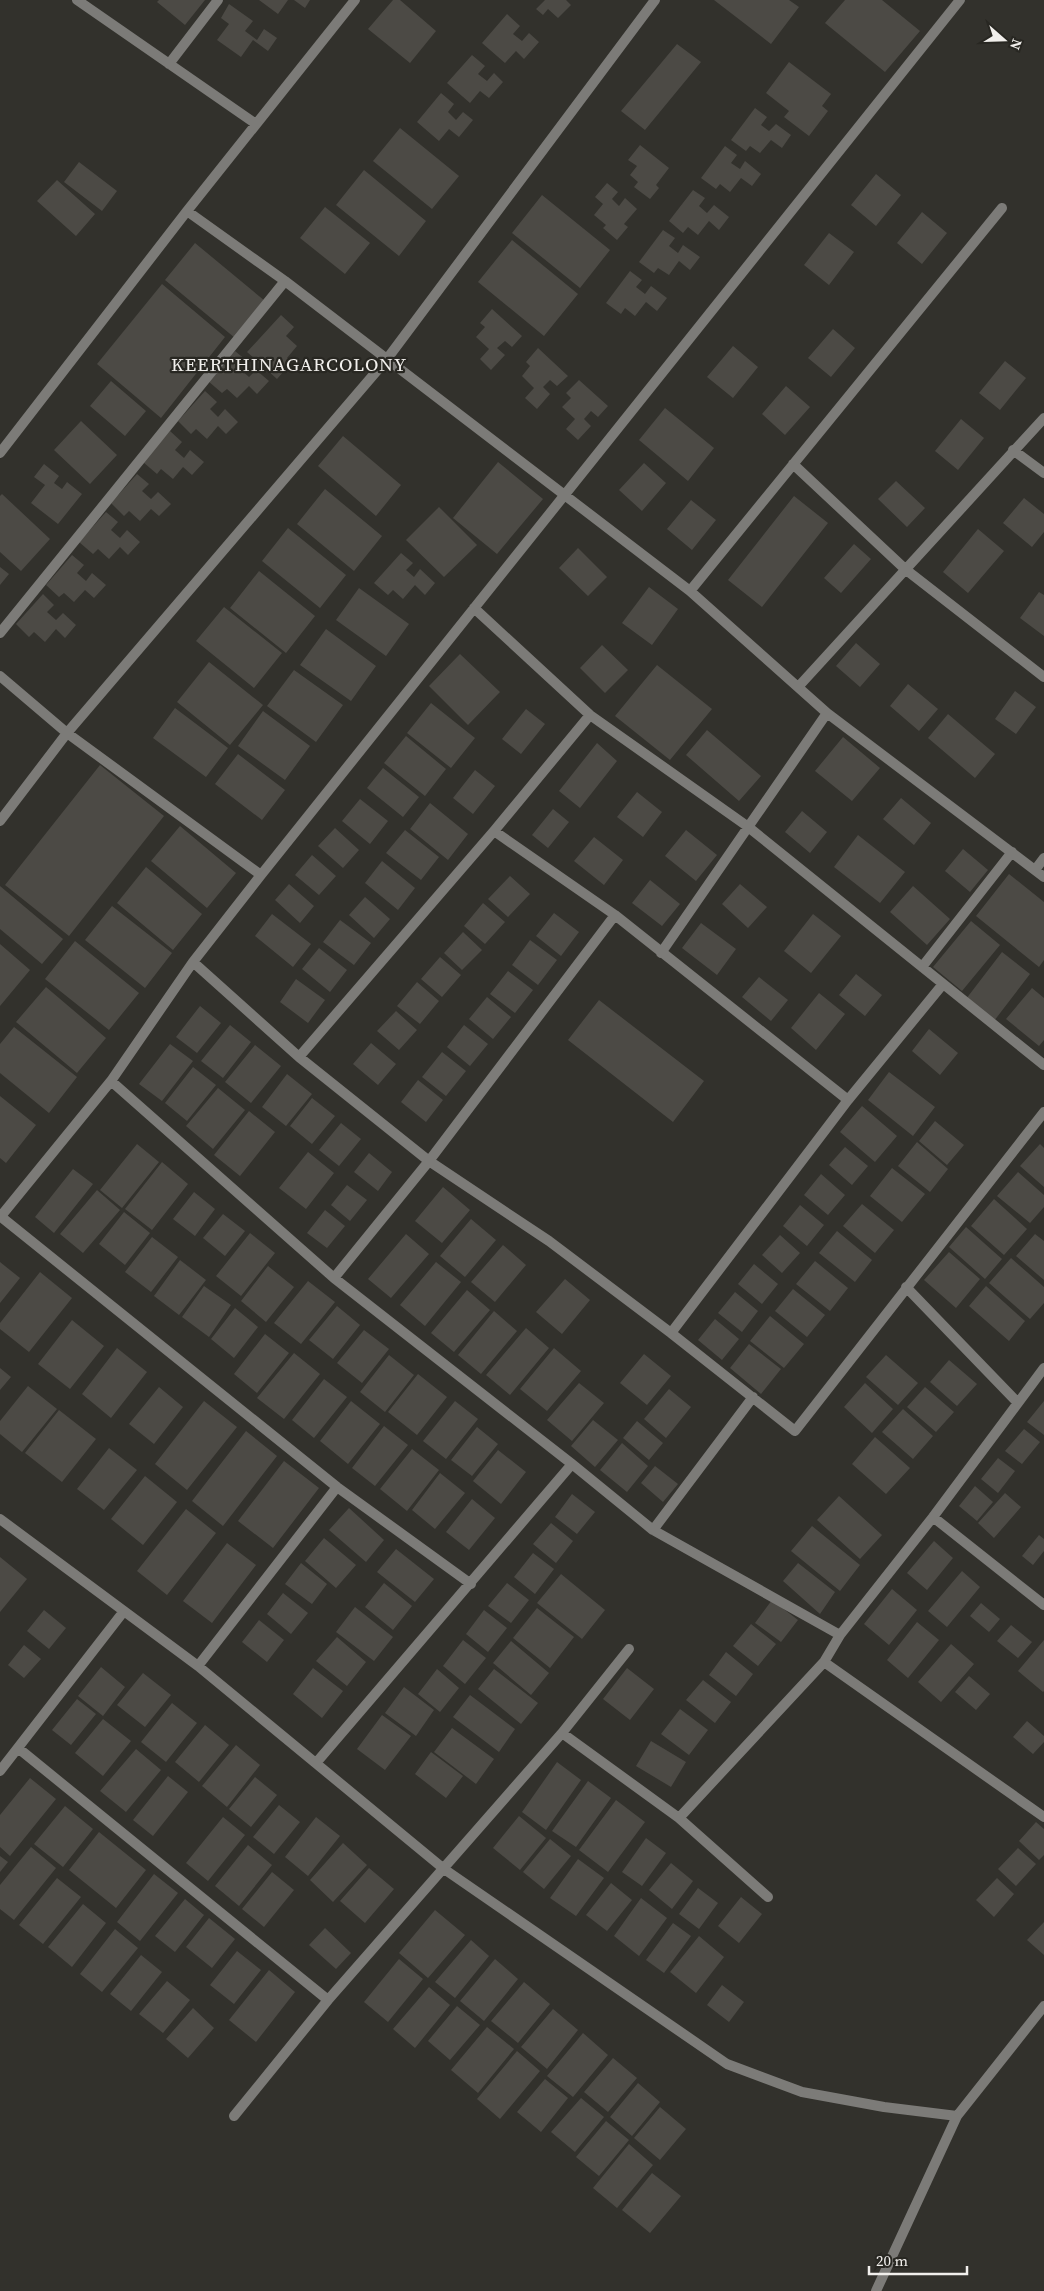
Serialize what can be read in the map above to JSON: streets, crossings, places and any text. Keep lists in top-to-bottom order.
{
  "districts": ["KEERTHINAGARCOLONY"],
  "scale_bar": "20 m",
  "north": "right"
}
